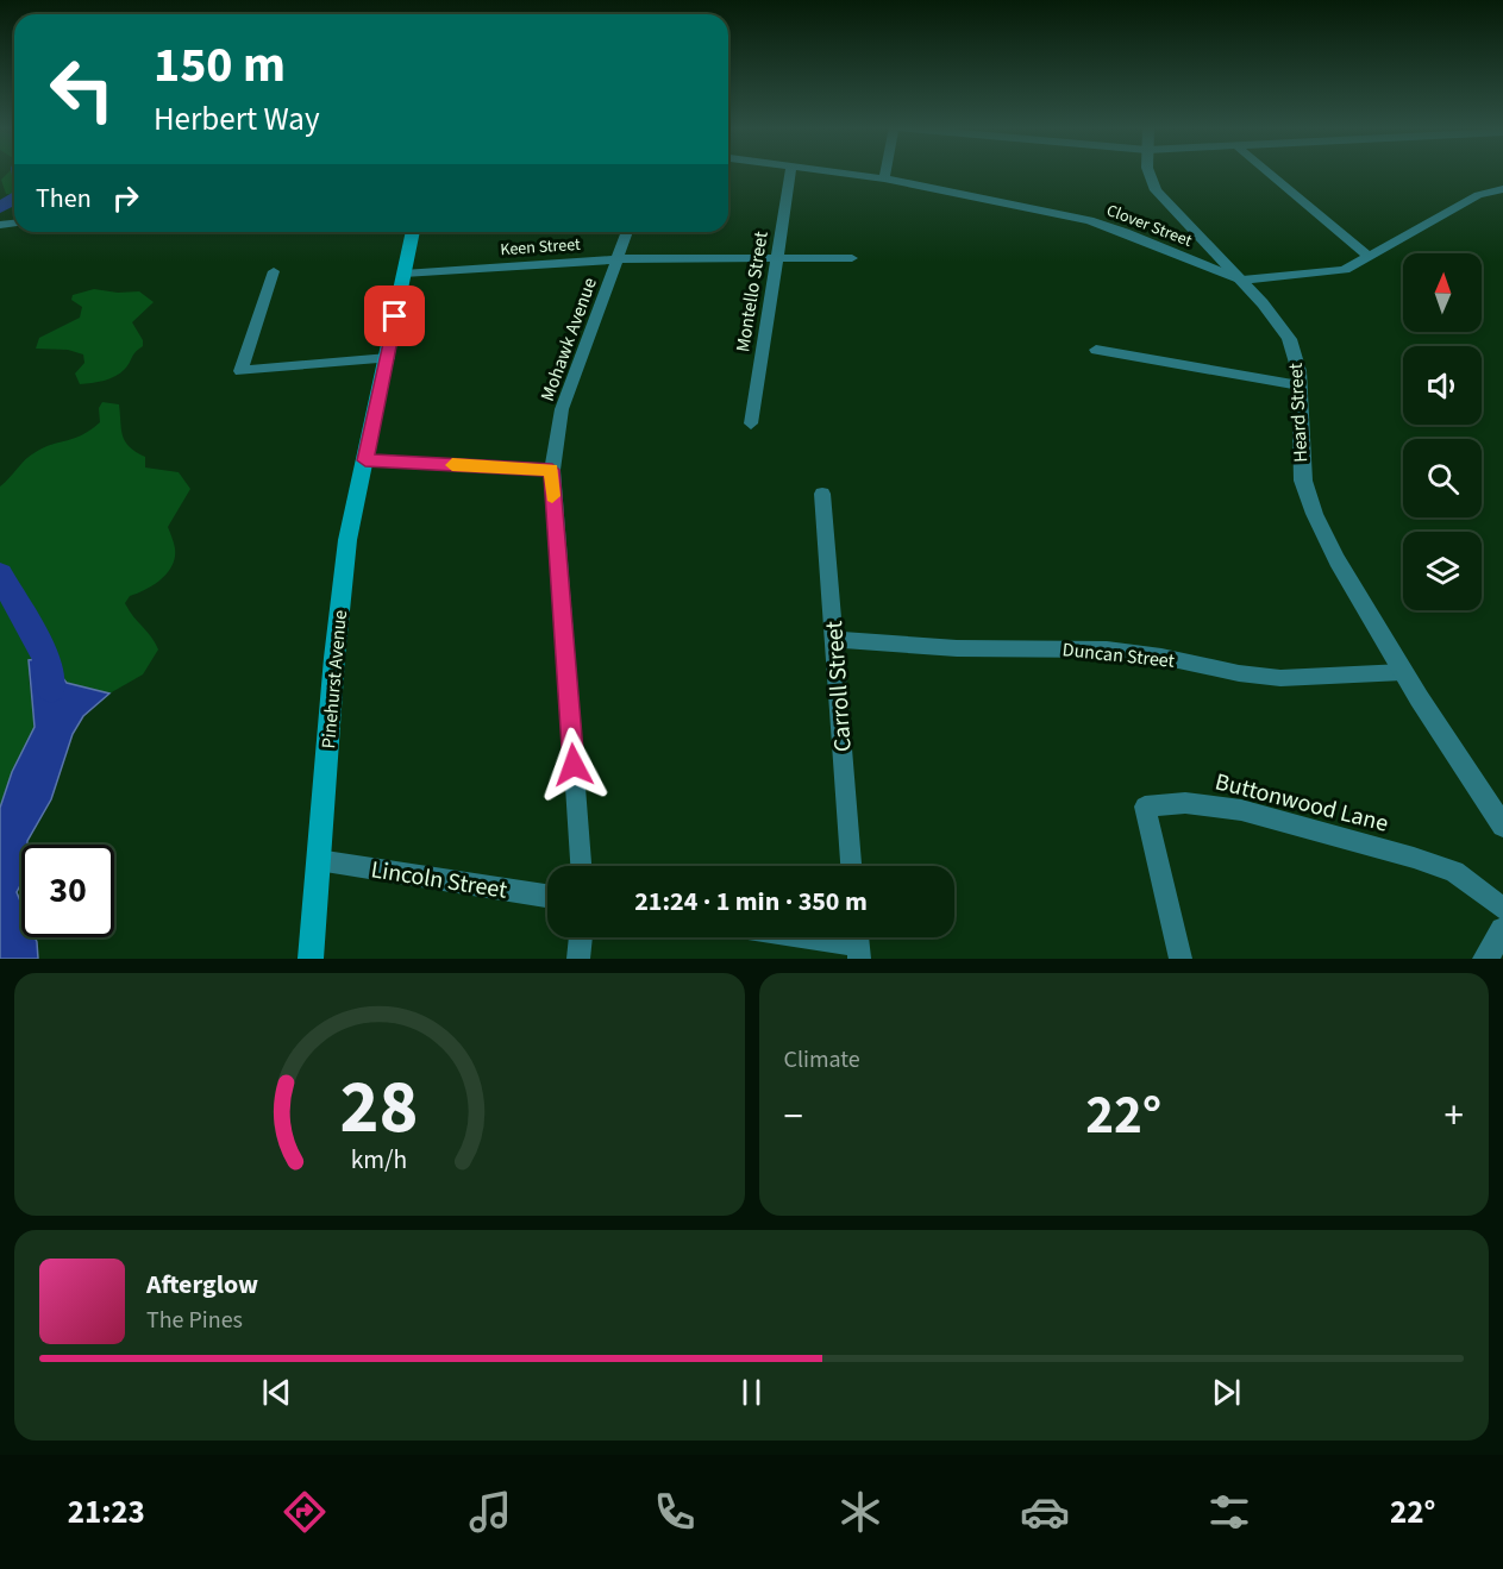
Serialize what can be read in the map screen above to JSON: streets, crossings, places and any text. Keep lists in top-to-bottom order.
{
  "streets": {
    "main road": ["Pinehurst Avenue"],
    "street": [
      "Clover Street",
      "Keen Street",
      "Montello Street",
      "Mohawk Avenue",
      "Heard Street",
      "Duncan Street",
      "Carroll Street",
      "Buttonwood Lane",
      "Lincoln Street"
    ]
  },
  "crossings": [
    ["Clover Street", "Heard Street"],
    ["Keen Street", "Montello Street"],
    ["Keen Street", "Mohawk Avenue"],
    ["Keen Street", "Pinehurst Avenue"],
    ["Heard Street", "Duncan Street"],
    ["Duncan Street", "Carroll Street"],
    ["Pinehurst Avenue", "Lincoln Street"]
  ],
  "north": "top",
  "page": {
    "turn": ["150 m", "Herbert Way"],
    "then": "Then",
    "limit": "30",
    "trip": "21:24 · 1 min · 350 m",
    "tile": "Climate",
    "heat": ["−", "22°", "+"],
    "song": ["Afterglow", "The Pines"],
    "tabs": ["21:23", "22°"],
    "gauge": ["28", "km/h"]
  }
}
